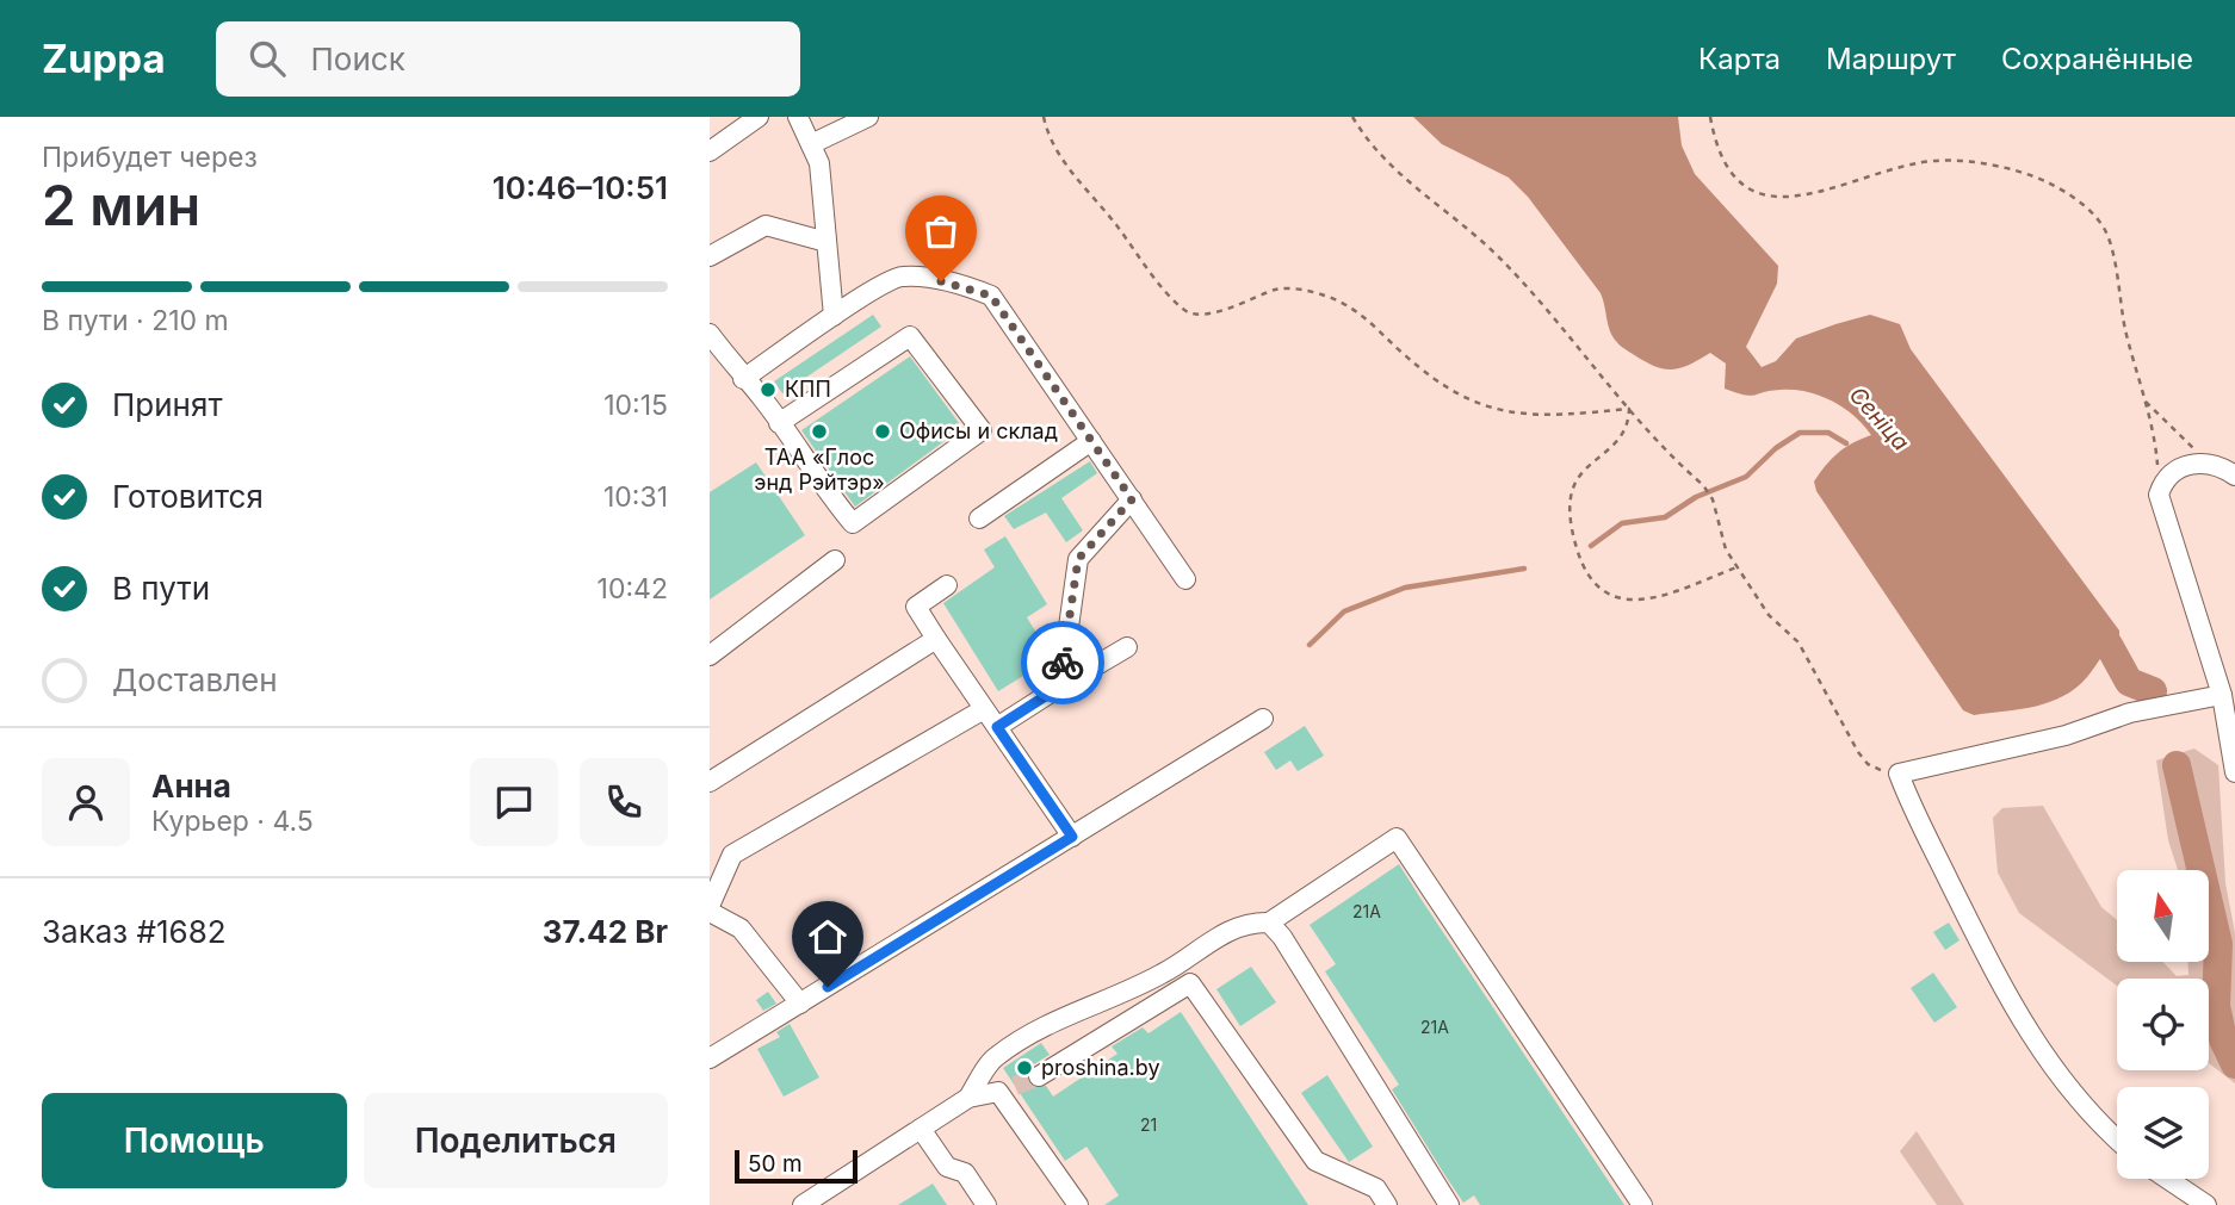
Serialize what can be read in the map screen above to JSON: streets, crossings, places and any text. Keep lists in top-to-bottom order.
{
  "water": ["Сеніца"],
  "places": [
    "КПП",
    "ТАА «Глос энд Рэйтэр»",
    "Офисы и склад",
    "proshina.by"
  ],
  "house_numbers": ["21А", "21А", "21"],
  "scale_bar": "50 m",
  "north": "top",
  "page": {
    "header": "Zuppa",
    "search": "Поиск",
    "nav": ["Карта", "Маршрут", "Сохранённые"],
    "heading": ["2 мин", "Прибудет через", "10:46–10:51"],
    "panel": [
      "Анна",
      "Курьер · 4.5",
      "Заказ #1682",
      "37.42 Br"
    ],
    "bar": "В пути · 210 m",
    "list": [
      ["Принят", "10:15"],
      ["Готовится", "10:31"],
      ["В пути", "10:42"],
      "Доставлен"
    ],
    "buttons": ["Помощь", "Поделиться"],
    "scale": "50 m"
  }
}
